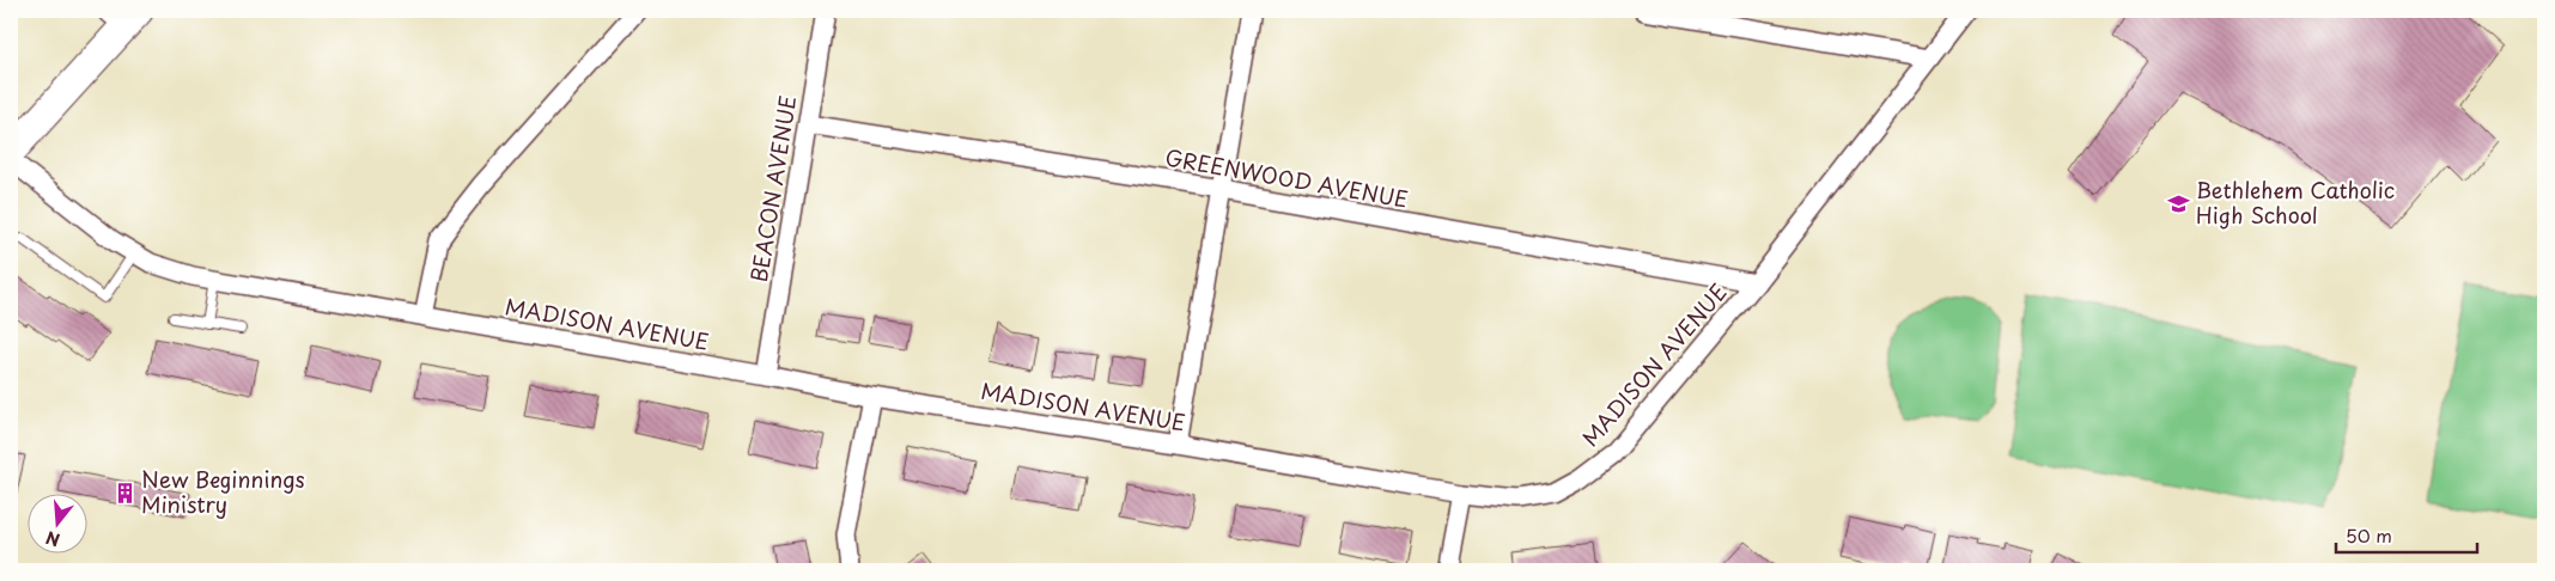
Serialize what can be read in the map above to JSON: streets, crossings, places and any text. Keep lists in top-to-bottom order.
{
  "streets": {
    "street": ["GREENWOOD AVENUE", "BEACON AVENUE", "MADISON AVENUE"]
  },
  "crossings": [
    ["GREENWOOD AVENUE", "BEACON AVENUE"],
    ["GREENWOOD AVENUE", "MADISON AVENUE"],
    ["BEACON AVENUE", "MADISON AVENUE"]
  ],
  "places": {
    "school or university": ["Bethlehem Catholic High School"],
    "building": ["New Beginnings Ministry"]
  },
  "scale_bar": "50 m",
  "north": "bottom"
}
